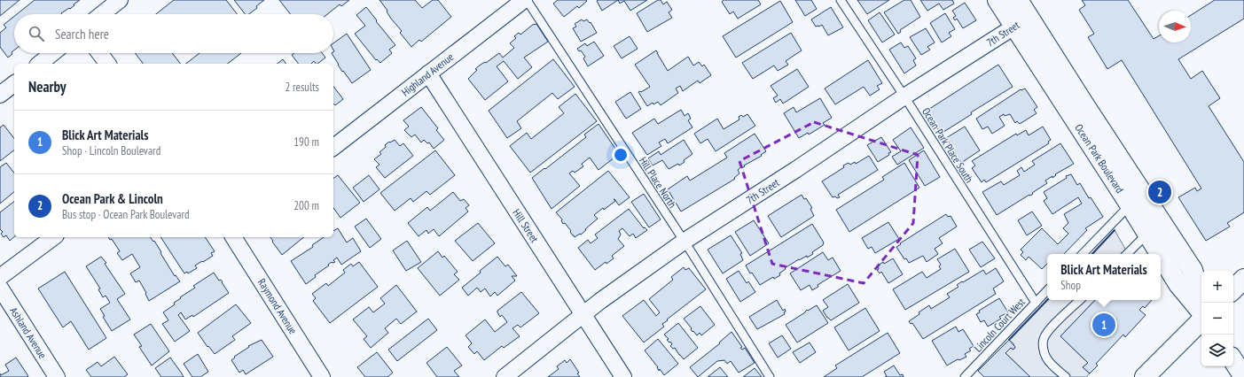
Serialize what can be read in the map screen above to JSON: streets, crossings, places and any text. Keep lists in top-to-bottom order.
{
  "streets": {
    "main road": ["Ocean Park Boulevard"],
    "street": [
      "7th Street",
      "Highland Avenue",
      "Hill Street",
      "Raymond Avenue",
      "Ashland Avenue"
    ],
    "lane": ["Ocean Park Place South", "Hill Place North", "Lincoln Court West"]
  },
  "crossings": [
    ["7th Street", "Ocean Park Place South"],
    ["7th Street", "Ocean Park Boulevard"],
    ["7th Street", "Hill Place North"],
    ["7th Street", "Hill Street"],
    ["Highland Avenue", "Hill Street"],
    ["Ocean Park Place South", "Lincoln Court West"]
  ],
  "north": "right",
  "page": {
    "search": "Search here",
    "heading": ["Nearby", "2 results"],
    "list": [
      {
        "mark": "1",
        "name": "Blick Art Materials",
        "note": "Shop · Lincoln Boulevard",
        "value": "190 m"
      },
      {
        "mark": "2",
        "name": "Ocean Park & Lincoln",
        "note": "Bus stop · Ocean Park Boulevard",
        "value": "200 m"
      }
    ],
    "pins": ["2", "1"],
    "popup": ["Blick Art Materials", "Shop"],
    "map_buttons": ["+", "−"]
  }
}
